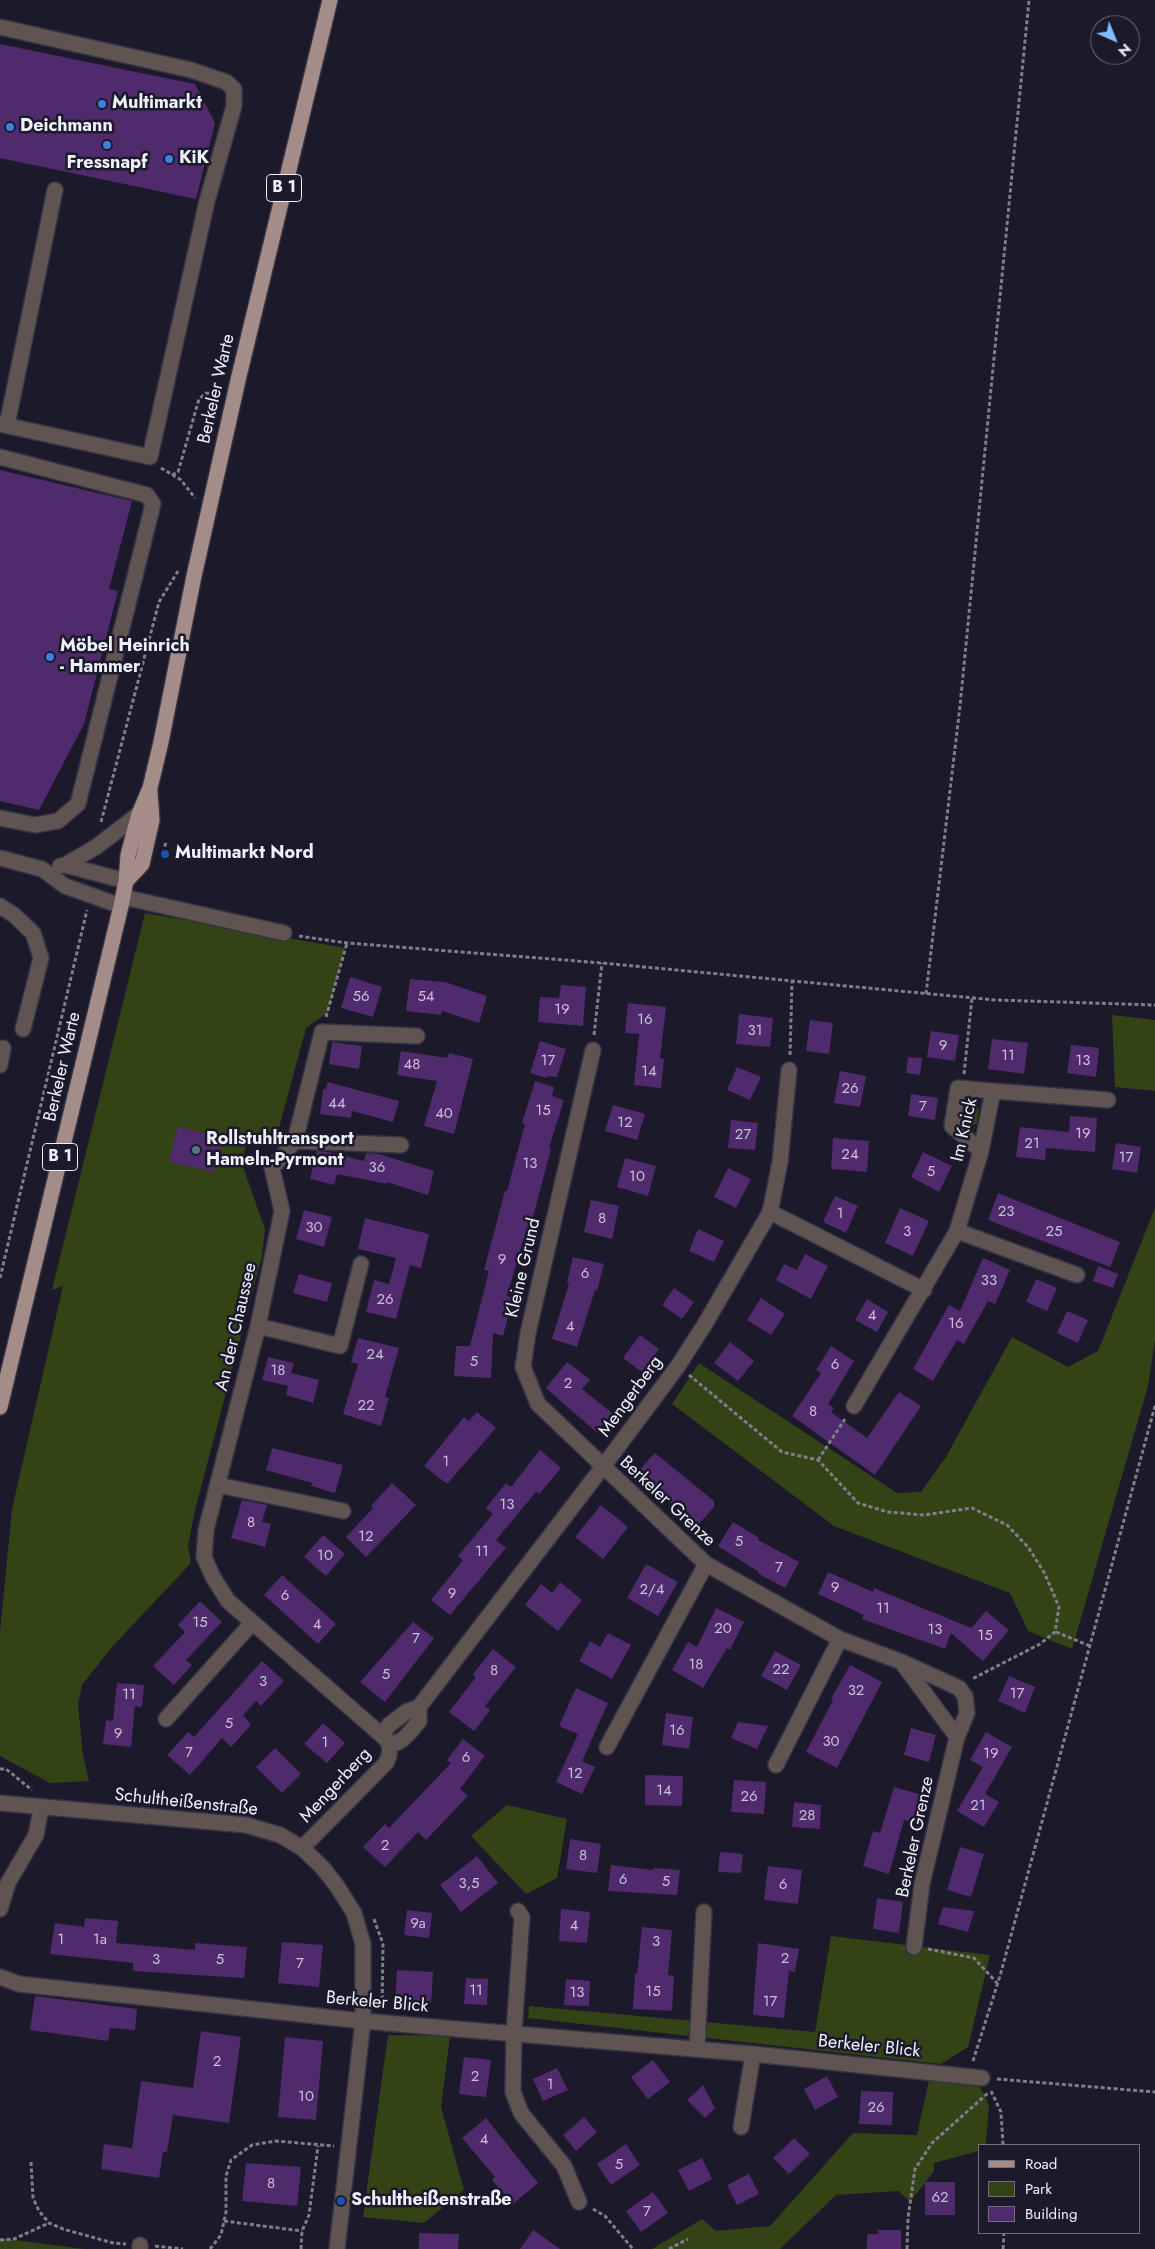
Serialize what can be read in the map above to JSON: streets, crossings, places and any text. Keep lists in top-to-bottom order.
{
  "streets": {
    "main road": ["B 1", "Berkeler Warte"],
    "street": [
      "Im Knick",
      "Kleine Grund",
      "An der Chaussee",
      "Mengerberg",
      "Berkeler Grenze",
      "Schultheißenstraße",
      "Berkeler Blick"
    ]
  },
  "crossings": [
    ["Kleine Grund", "Mengerberg"],
    ["Kleine Grund", "Berkeler Grenze"],
    ["An der Chaussee", "Mengerberg"],
    ["Mengerberg", "Berkeler Grenze"],
    ["Mengerberg", "Schultheißenstraße"],
    ["Schultheißenstraße", "Berkeler Blick"]
  ],
  "places": [
    "Multimarkt",
    "Deichmann",
    "Fressnapf",
    "KiK",
    "Möbel Heinrich - Hammer",
    "Multimarkt Nord",
    "Rollstuhltransport Hameln-Pyrmont",
    "Schultheißenstraße"
  ],
  "house_numbers": [
    "56",
    "54",
    "19",
    "16",
    "31",
    "9",
    "11",
    "17",
    "13",
    "48",
    "14",
    "26",
    "44",
    "7",
    "15",
    "40",
    "12",
    "19",
    "27",
    "21",
    "24",
    "17",
    "13",
    "36",
    "5",
    "10",
    "23",
    "1",
    "8",
    "30",
    "3",
    "25",
    "9",
    "6",
    "33",
    "26",
    "4",
    "16",
    "4",
    "24",
    "5",
    "6",
    "18",
    "2",
    "22",
    "8",
    "1",
    "13",
    "8",
    "12",
    "5",
    "11",
    "10",
    "7",
    "9",
    "2/4",
    "9",
    "6",
    "11",
    "15",
    "4",
    "20",
    "13",
    "15",
    "7",
    "18",
    "22",
    "8",
    "5",
    "3",
    "32",
    "17",
    "11",
    "5",
    "16",
    "9",
    "30",
    "1",
    "7",
    "19",
    "6",
    "12",
    "14",
    "26",
    "21",
    "28",
    "2",
    "8",
    "6",
    "5",
    "3,5",
    "6",
    "9a",
    "4",
    "1",
    "1a",
    "3",
    "2",
    "3",
    "5",
    "7",
    "11",
    "15",
    "13",
    "17",
    "2",
    "2",
    "1",
    "10",
    "26",
    "4",
    "5",
    "8",
    "62",
    "7"
  ],
  "legend": ["Road", "Park", "Building"],
  "north": "bottom right"
}
